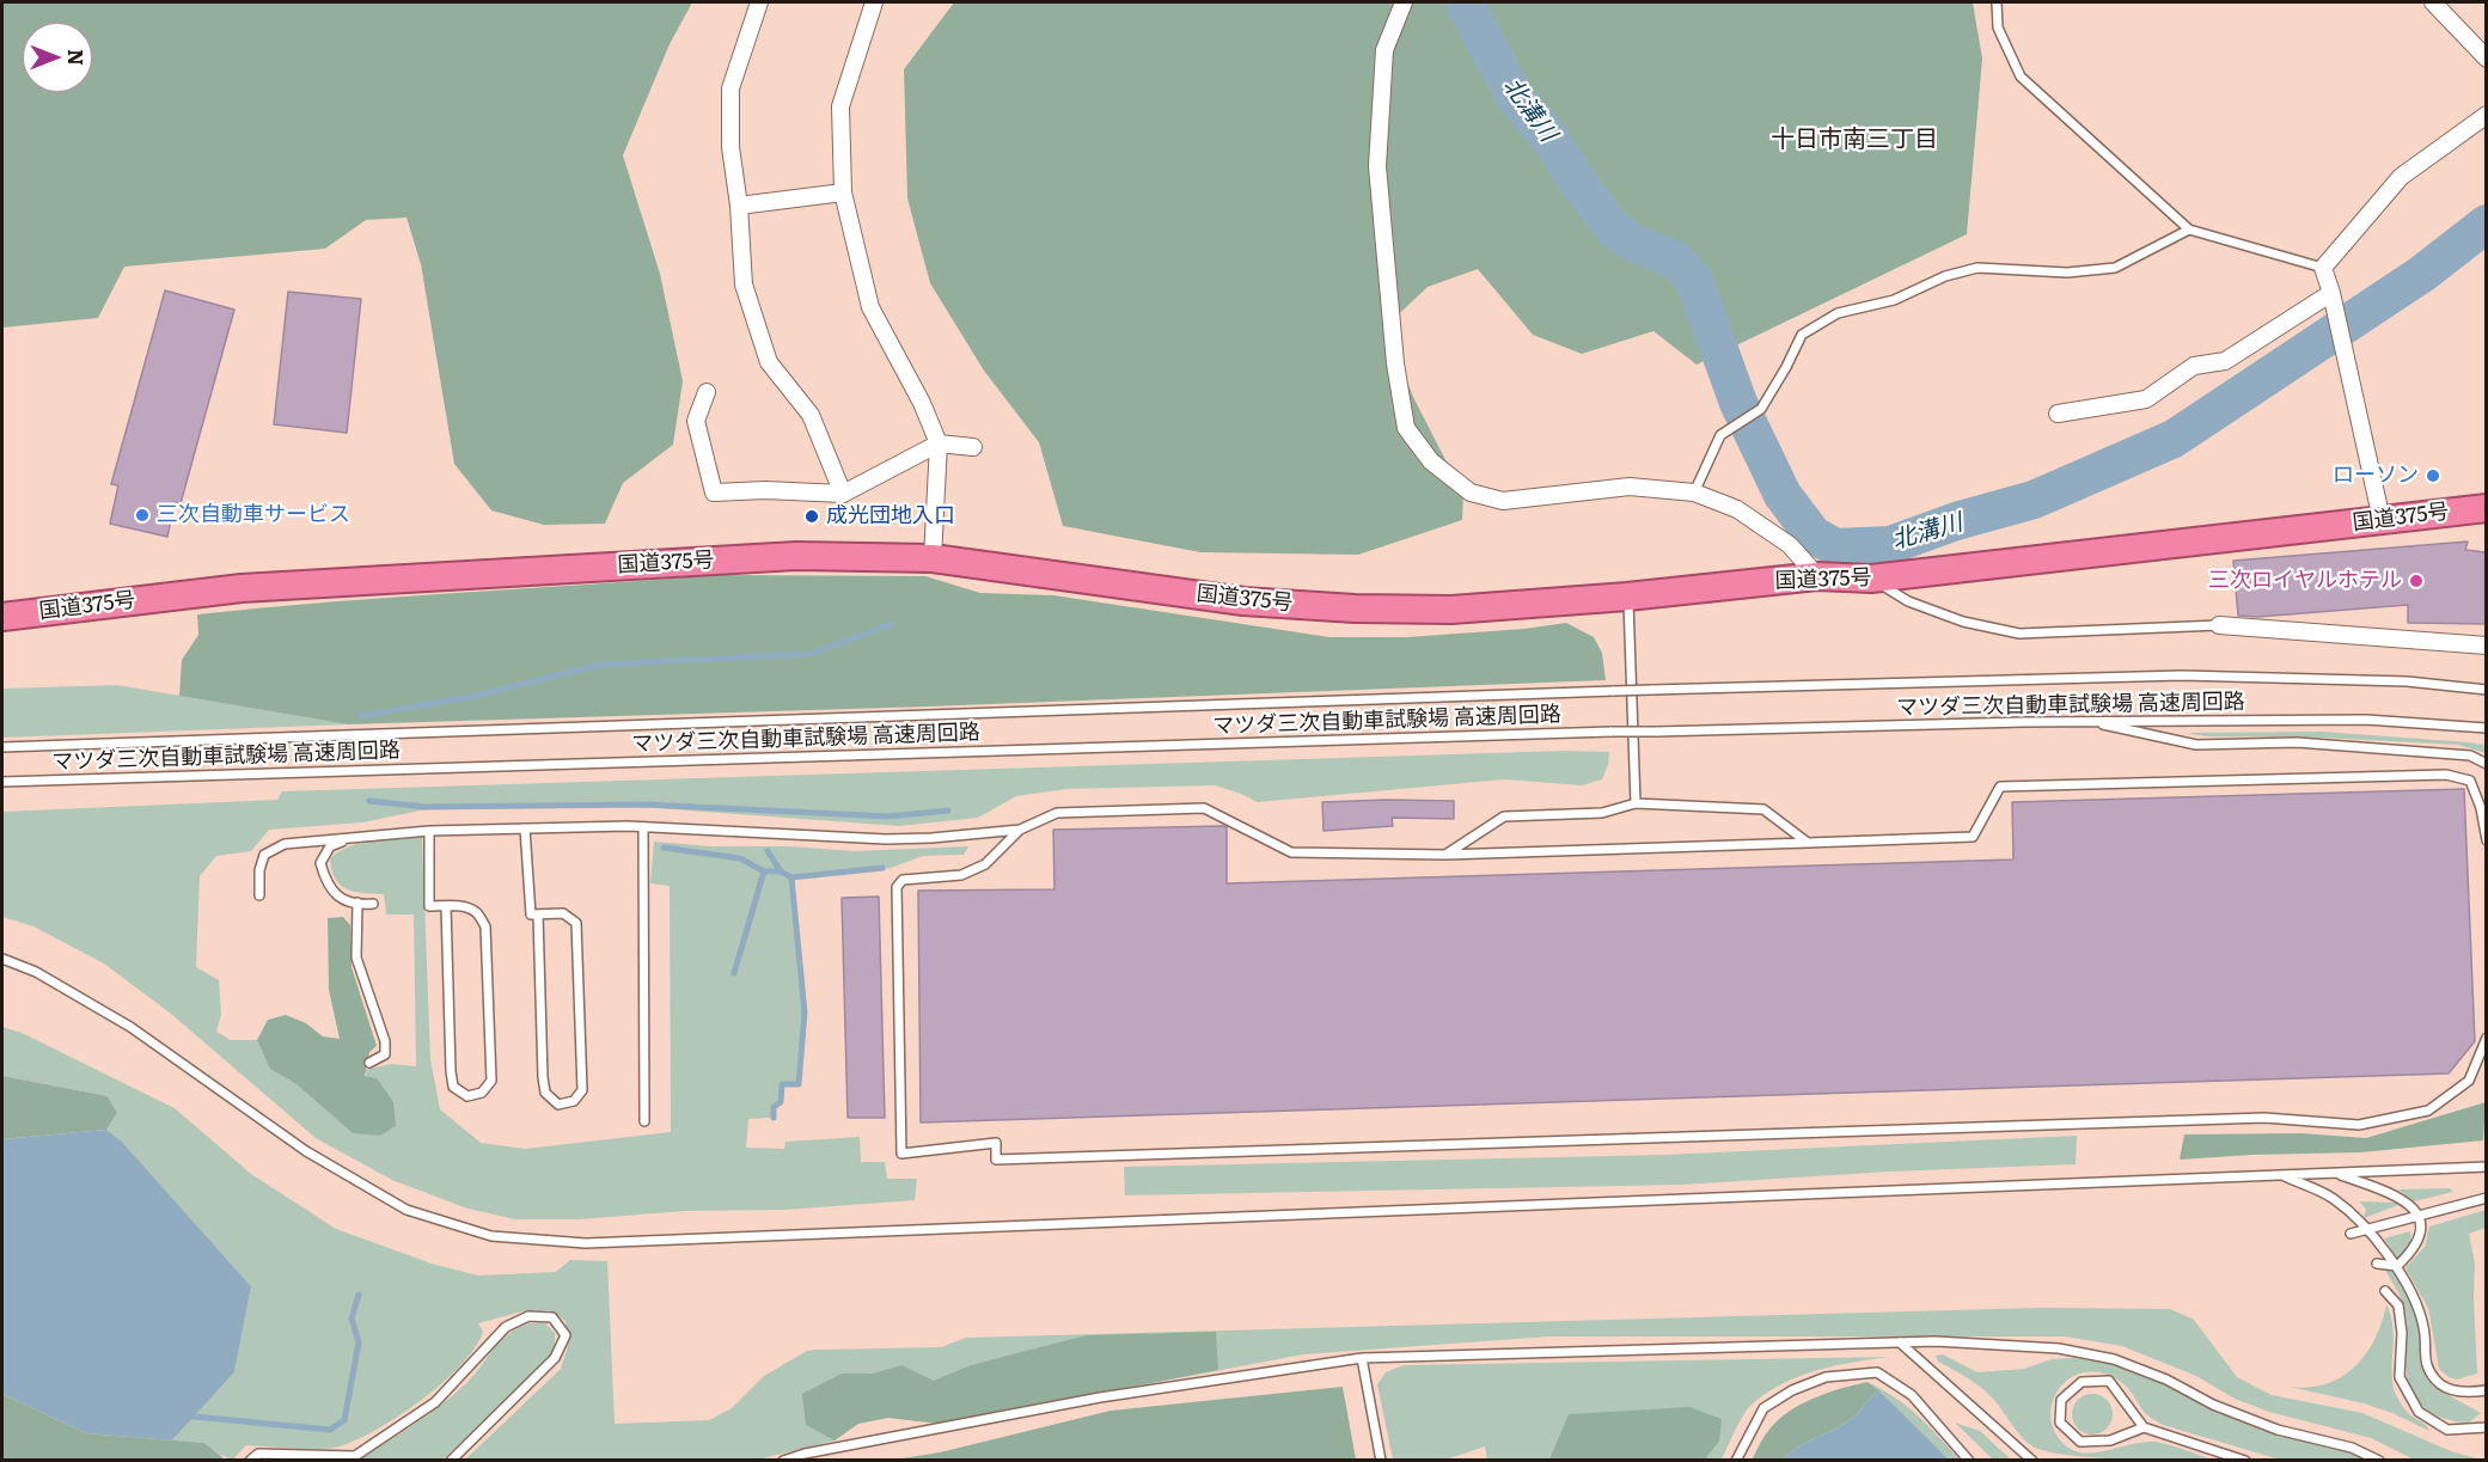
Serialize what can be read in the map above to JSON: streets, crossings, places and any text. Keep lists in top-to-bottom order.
{
  "streets": {
    "highway": ["国道375号"],
    "lane": ["マツダ三次自動車試験場 高速周回路"]
  },
  "districts": ["十日市南三丁目"],
  "water": ["北溝川"],
  "places": [
    "ローソン",
    "三次自動車サービス",
    "成光団地入口",
    "三次ロイヤルホテル"
  ],
  "north": "right"
}
